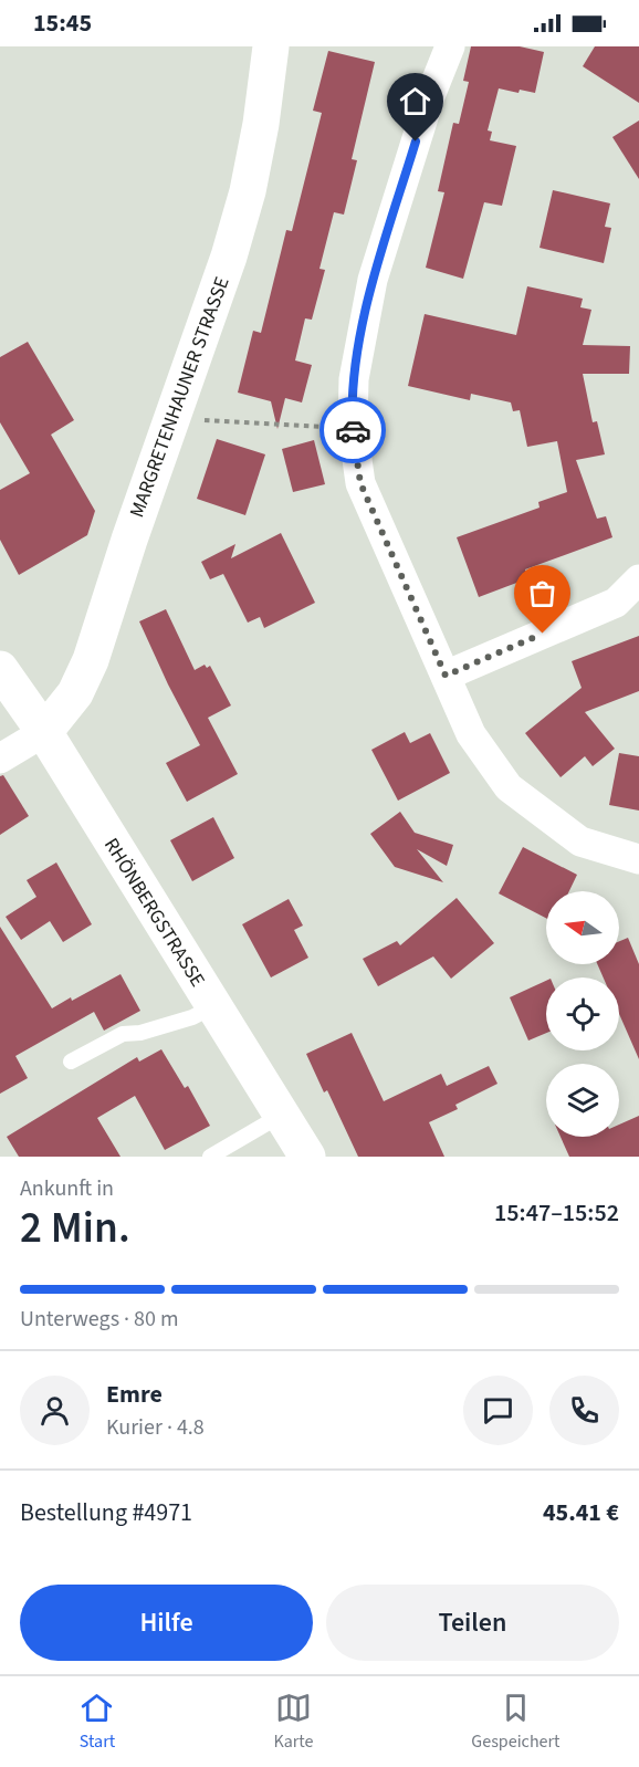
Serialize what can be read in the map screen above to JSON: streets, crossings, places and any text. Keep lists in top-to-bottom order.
{
  "streets": {
    "street": ["MARGRETENHAUNER STRASSE", "RHÖNBERGSTRASSE"]
  },
  "crossings": [
    ["MARGRETENHAUNER STRASSE", "RHÖNBERGSTRASSE"]
  ],
  "north": "left",
  "page": {
    "status": "15:45",
    "heading": ["2 Min.", "Ankunft in", "15:47–15:52"],
    "panel": [
      "Emre",
      "Kurier · 4.8",
      "Bestellung #4971",
      "45.41 €"
    ],
    "bar": "Unterwegs · 80 m",
    "buttons": ["Hilfe", "Teilen"],
    "tabs": ["Start", "Karte", "Gespeichert"]
  }
}
